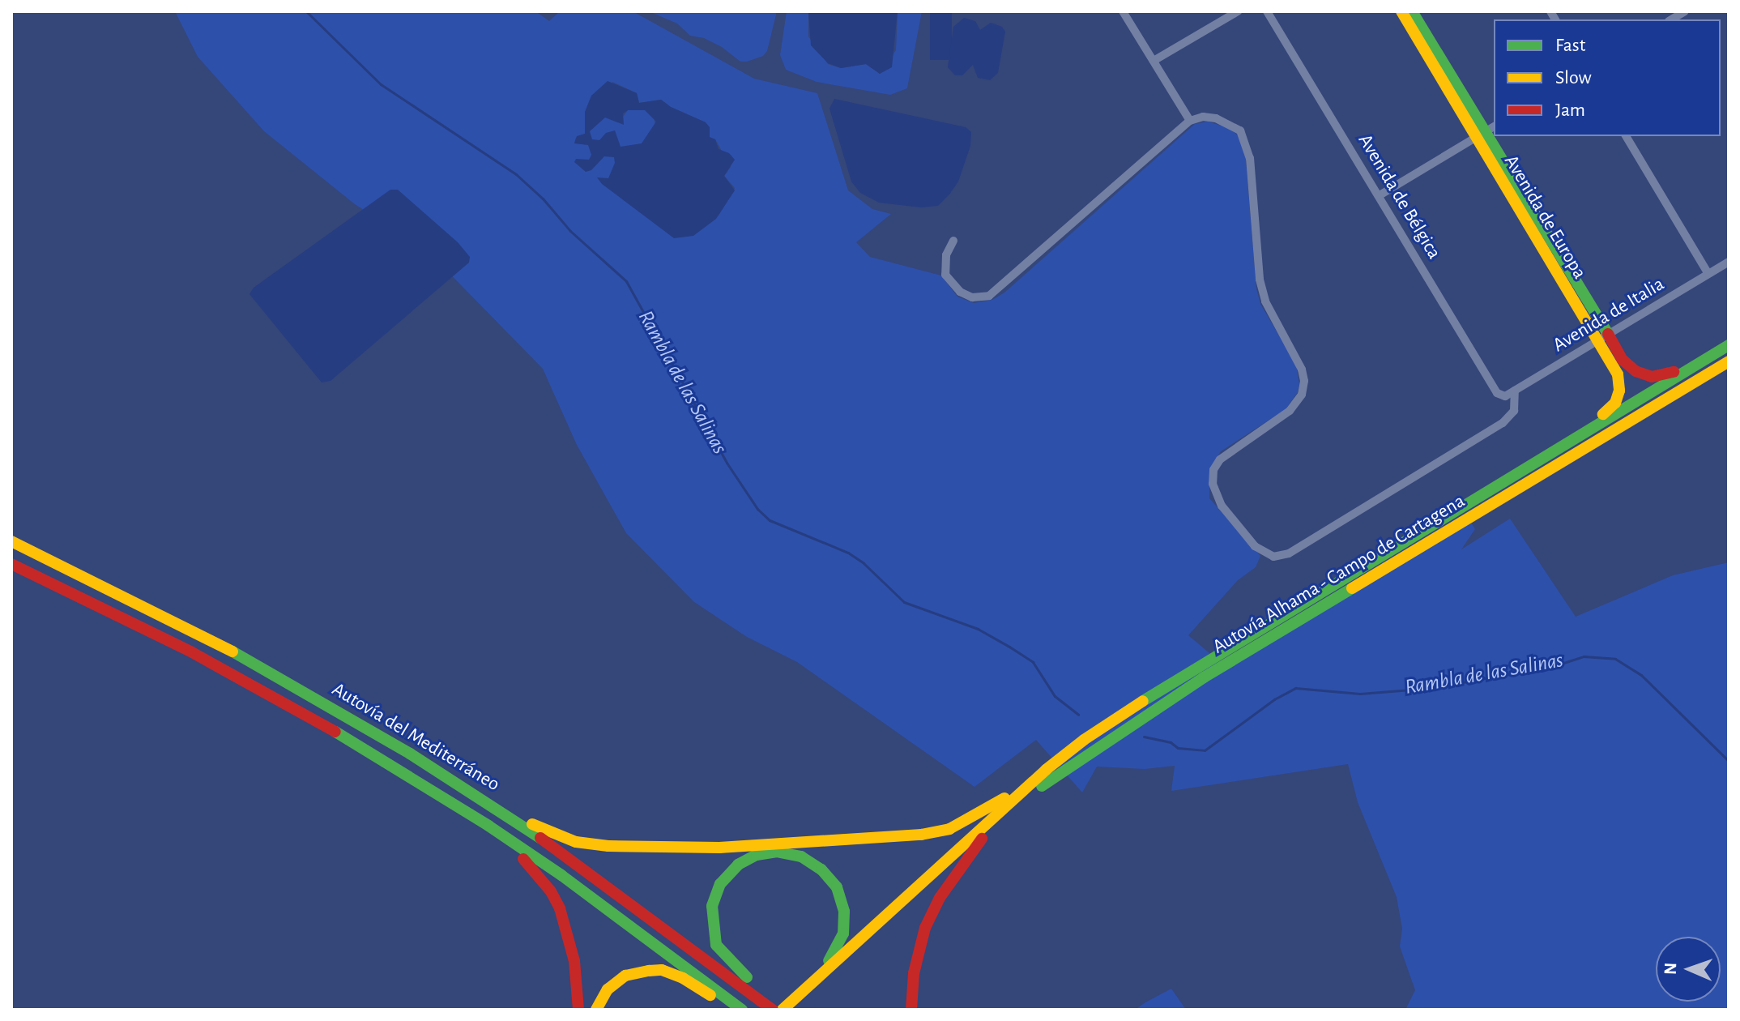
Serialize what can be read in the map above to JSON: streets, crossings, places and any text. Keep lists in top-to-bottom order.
{
  "streets": {
    "main road": ["Avenida de Europa", "Autovía Alhama - Campo de Cartagena", "Autovía del Mediterráneo"],
    "street": ["Avenida de Bélgica", "Avenida de Italia"]
  },
  "crossings": [
    ["Avenida de Bélgica", "Avenida de Italia"],
    ["Avenida de Europa", "Avenida de Italia"]
  ],
  "water": ["Rambla de las Salinas"],
  "legend": ["Fast", "Slow", "Jam"],
  "north": "left"
}
